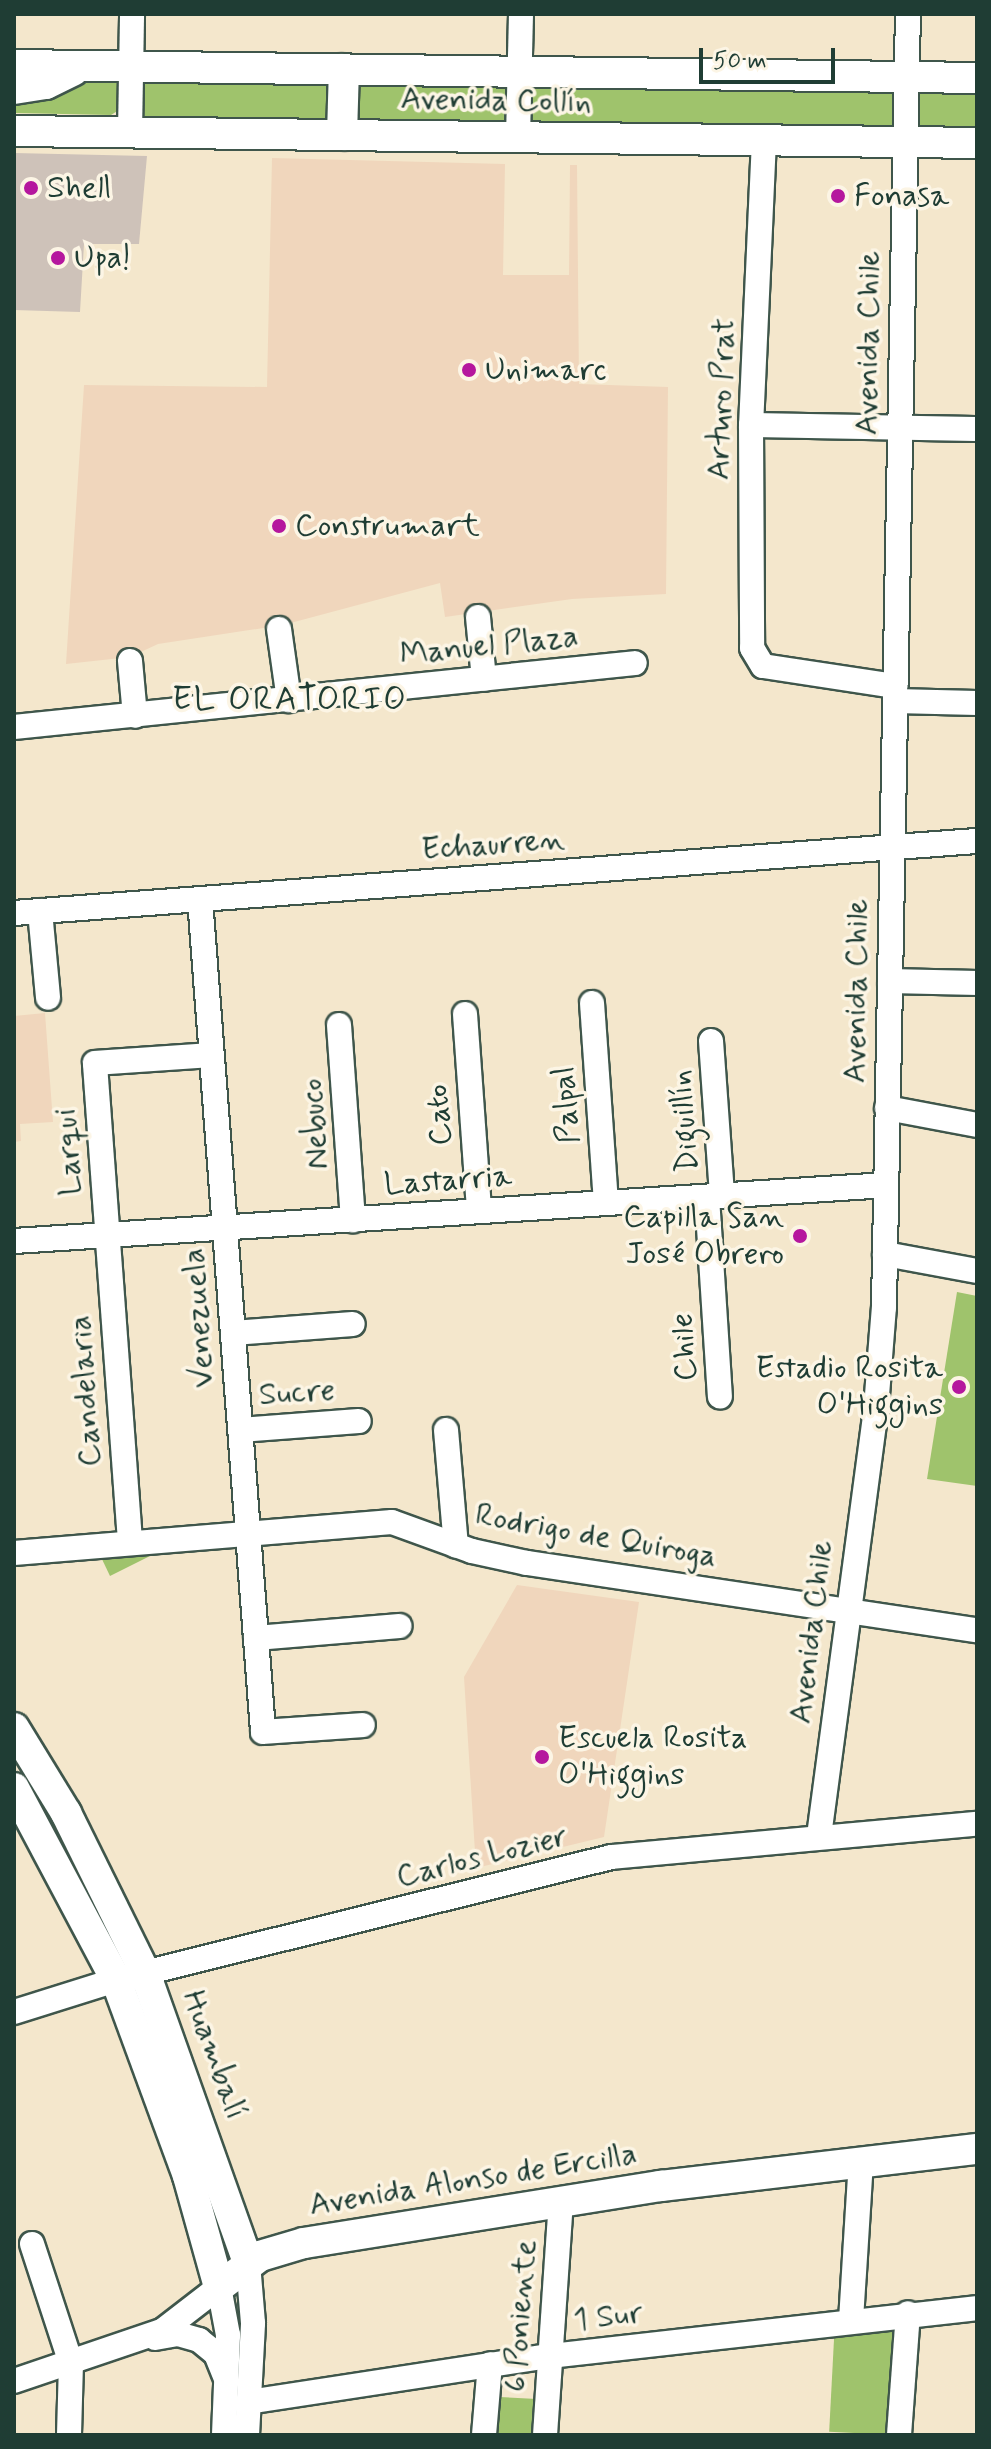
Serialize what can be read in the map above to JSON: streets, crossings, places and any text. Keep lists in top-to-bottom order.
{
  "streets": {
    "main road": ["Avenida Collín", "Huambalí", "Avenida Alonso de Ercilla"],
    "street": [
      "Avenida Chile",
      "Arturo Prat",
      "Manuel Plaza",
      "Echaurren",
      "Palpal",
      "Cato",
      "Diguillín",
      "Nebuco",
      "Larqui",
      "Lastarria",
      "Venezuela",
      "Chile",
      "Candelaria",
      "Sucre",
      "Rodrigo de Quiroga",
      "Carlos Lozier",
      "6 Poniente",
      "1 Sur"
    ]
  },
  "crossings": [
    ["Avenida Collín", "Avenida Chile"],
    ["Avenida Collín", "Arturo Prat"],
    ["Avenida Chile", "Arturo Prat"],
    ["Avenida Chile", "Echaurren"],
    ["Avenida Chile", "Lastarria"],
    ["Avenida Chile", "Rodrigo de Quiroga"],
    ["Avenida Chile", "Carlos Lozier"],
    ["Echaurren", "Venezuela"],
    ["Palpal", "Lastarria"],
    ["Cato", "Lastarria"],
    ["Diguillín", "Lastarria"],
    ["Diguillín", "Chile"],
    ["Nebuco", "Lastarria"],
    ["Larqui", "Lastarria"],
    ["Larqui", "Venezuela"],
    ["Larqui", "Candelaria"],
    ["Lastarria", "Venezuela"],
    ["Lastarria", "Chile"],
    ["Lastarria", "Candelaria"],
    ["Venezuela", "Sucre"],
    ["Venezuela", "Rodrigo de Quiroga"],
    ["Candelaria", "Rodrigo de Quiroga"],
    ["Carlos Lozier", "Huambalí"],
    ["Huambalí", "Avenida Alonso de Ercilla"],
    ["Huambalí", "1 Sur"],
    ["Avenida Alonso de Ercilla", "6 Poniente"],
    ["6 Poniente", "1 Sur"]
  ],
  "districts": ["EL ORATORIO"],
  "places": [
    "Shell",
    "Fonasa",
    "Upa!",
    "Unimarc",
    "Construmart",
    "Capilla San José Obrero",
    "Estadio Rosita O'Higgins",
    "Escuela Rosita O'Higgins"
  ],
  "scale_bar": "50 m"
}
